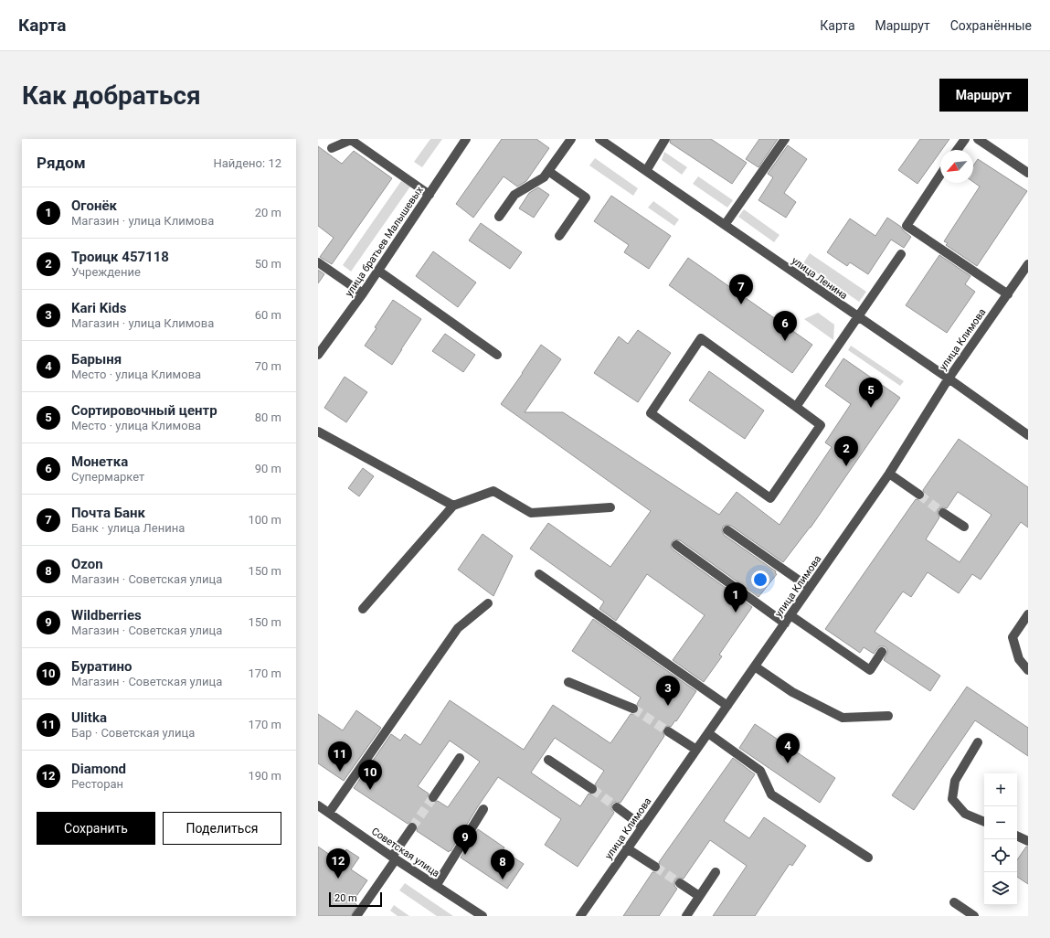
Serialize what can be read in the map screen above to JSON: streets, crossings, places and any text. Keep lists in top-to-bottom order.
{
  "streets": {
    "street": [
      "улица братьев Малышевых",
      "улица Ленина",
      "улица Климова",
      "Советская улица"
    ]
  },
  "crossings": [
    ["улица Ленина", "улица Климова"]
  ],
  "scale_bar": "20 m",
  "north": "bottom left",
  "page": {
    "header": "Карта",
    "nav": ["Карта", "Маршрут", "Сохранённые"],
    "buttons": [
      "Маршрут",
      ["Сохранить", "Поделиться"]
    ],
    "title": "Как добраться",
    "heading": ["Рядом", "Найдено: 12"],
    "list": [
      {
        "mark": "1",
        "name": "Огонёк",
        "note": "Магазин · улица Климова",
        "value": "20 m"
      },
      {
        "mark": "2",
        "name": "Троицк 457118",
        "note": "Учреждение",
        "value": "50 m"
      },
      {
        "mark": "3",
        "name": "Kari Kids",
        "note": "Магазин · улица Климова",
        "value": "60 m"
      },
      {
        "mark": "4",
        "name": "Барыня",
        "note": "Место · улица Климова",
        "value": "70 m"
      },
      {
        "mark": "5",
        "name": "Сортировочный центр",
        "note": "Место · улица Климова",
        "value": "80 m"
      },
      {
        "mark": "6",
        "name": "Монетка",
        "note": "Супермаркет",
        "value": "90 m"
      },
      {
        "mark": "7",
        "name": "Почта Банк",
        "note": "Банк · улица Ленина",
        "value": "100 m"
      },
      {
        "mark": "8",
        "name": "Ozon",
        "note": "Магазин · Советская улица",
        "value": "150 m"
      },
      {
        "mark": "9",
        "name": "Wildberries",
        "note": "Магазин · Советская улица",
        "value": "150 m"
      },
      {
        "mark": "10",
        "name": "Буратино",
        "note": "Магазин · Советская улица",
        "value": "170 m"
      },
      {
        "mark": "11",
        "name": "Ulitka",
        "note": "Бар · Советская улица",
        "value": "170 m"
      },
      {
        "mark": "12",
        "name": "Diamond",
        "note": "Ресторан",
        "value": "190 m"
      }
    ],
    "pins": [
      "7",
      "6",
      "5",
      "2",
      "1",
      "3",
      "4",
      "11",
      "10",
      "9",
      "12",
      "8"
    ],
    "map_buttons": ["+", "−"],
    "scale": "20 m"
  }
}
